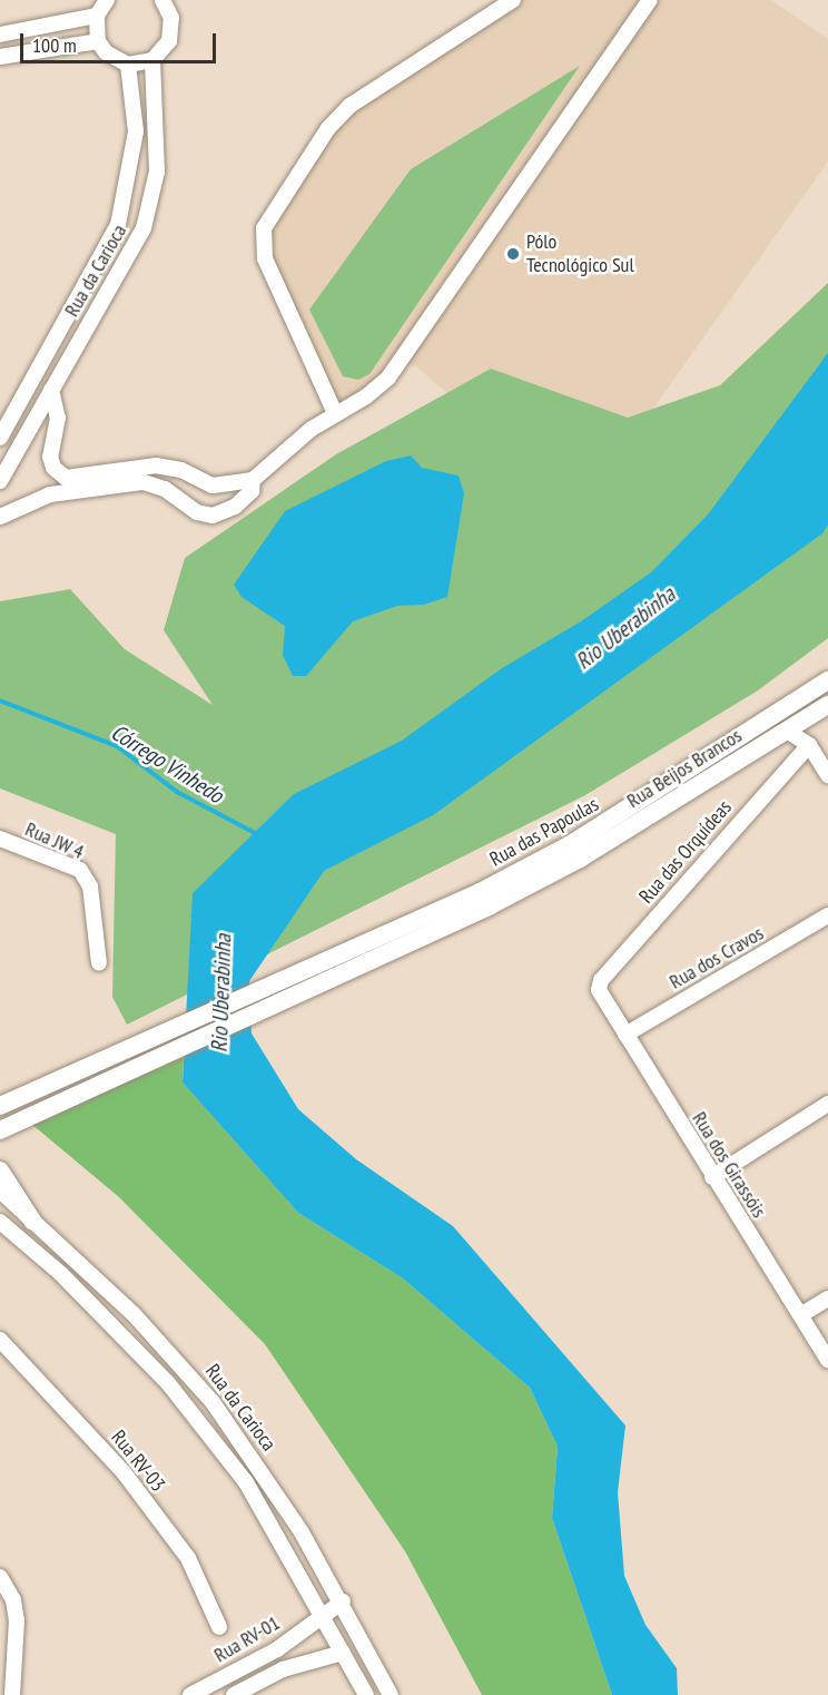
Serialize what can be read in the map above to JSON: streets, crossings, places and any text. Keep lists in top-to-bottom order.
{
  "streets": {
    "main road": ["Rua Beijos Brancos", "Rua das Papoulas"],
    "street": [
      "Rua da Carioca",
      "Rua JW 4",
      "Rua das Orquídeas",
      "Rua dos Cravos",
      "Rua dos Girassóis",
      "Rua RV-03",
      "Rua RV-01"
    ]
  },
  "crossings": [
    ["Rua da Carioca", "Rua RV-01"],
    ["Rua Beijos Brancos", "Rua das Papoulas"],
    ["Rua das Orquídeas", "Rua dos Girassóis"],
    ["Rua dos Cravos", "Rua dos Girassóis"]
  ],
  "water": ["Rio Uberabinha", "Córrego Vinhedo"],
  "places": ["Pólo Tecnológico Sul"],
  "scale_bar": "100 m"
}
